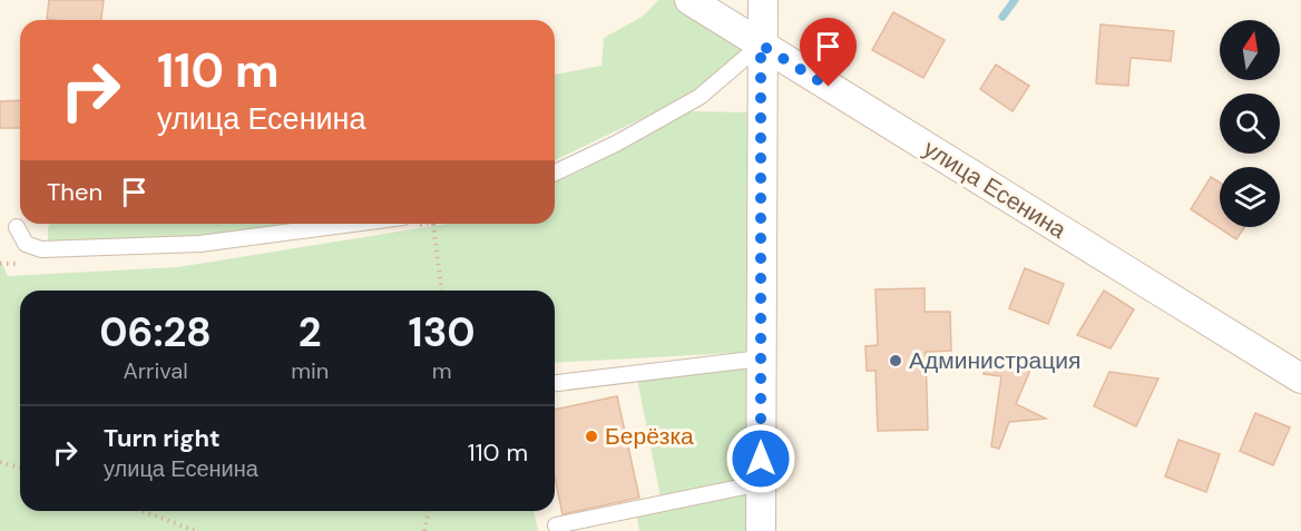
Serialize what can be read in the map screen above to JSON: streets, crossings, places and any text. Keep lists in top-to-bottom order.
{
  "streets": {
    "street": ["улица Есенина"]
  },
  "places": ["Администрация", "Берёзка"],
  "north": "top",
  "page": {
    "turn": ["110 m", "улица Есенина"],
    "then": "Then",
    "eta": [
      "06:28",
      "Arrival",
      "2",
      "min",
      "130",
      "m"
    ],
    "list": [
      {
        "name": "Turn right",
        "note": "улица Есенина",
        "value": "110 m"
      }
    ]
  }
}
